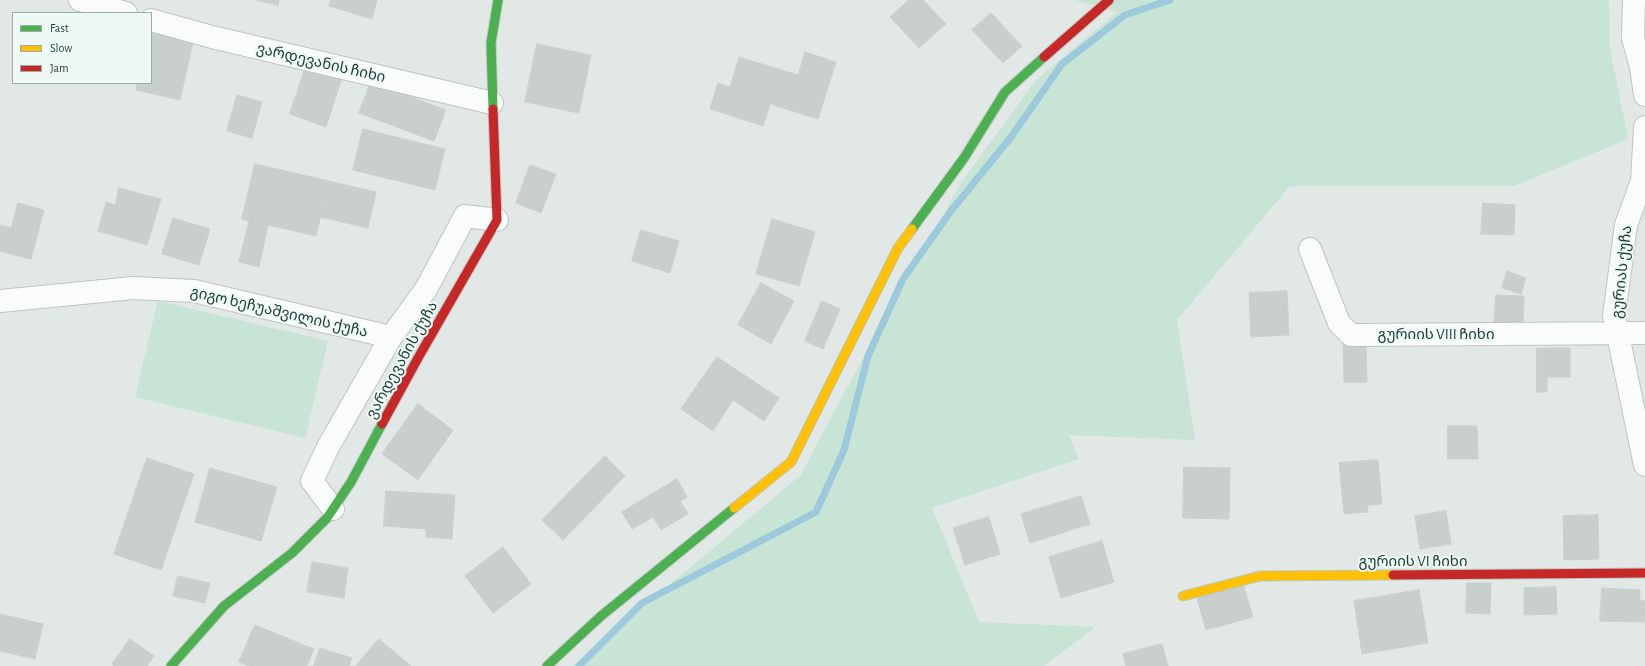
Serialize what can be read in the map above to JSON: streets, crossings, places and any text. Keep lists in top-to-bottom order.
{
  "streets": {
    "street": [
      "ვარდევანის ჩიხი",
      "გურიას ქუჩა",
      "გიგო ხეჩუაშვილის ქუჩა",
      "გურიის VIII ჩიხი",
      "ვარდევანის ქუჩა",
      "გურიის VI ჩიხი"
    ]
  },
  "crossings": [
    ["გურიას ქუჩა", "გურიის VIII ჩიხი"]
  ],
  "legend": ["Fast", "Slow", "Jam"]
}
